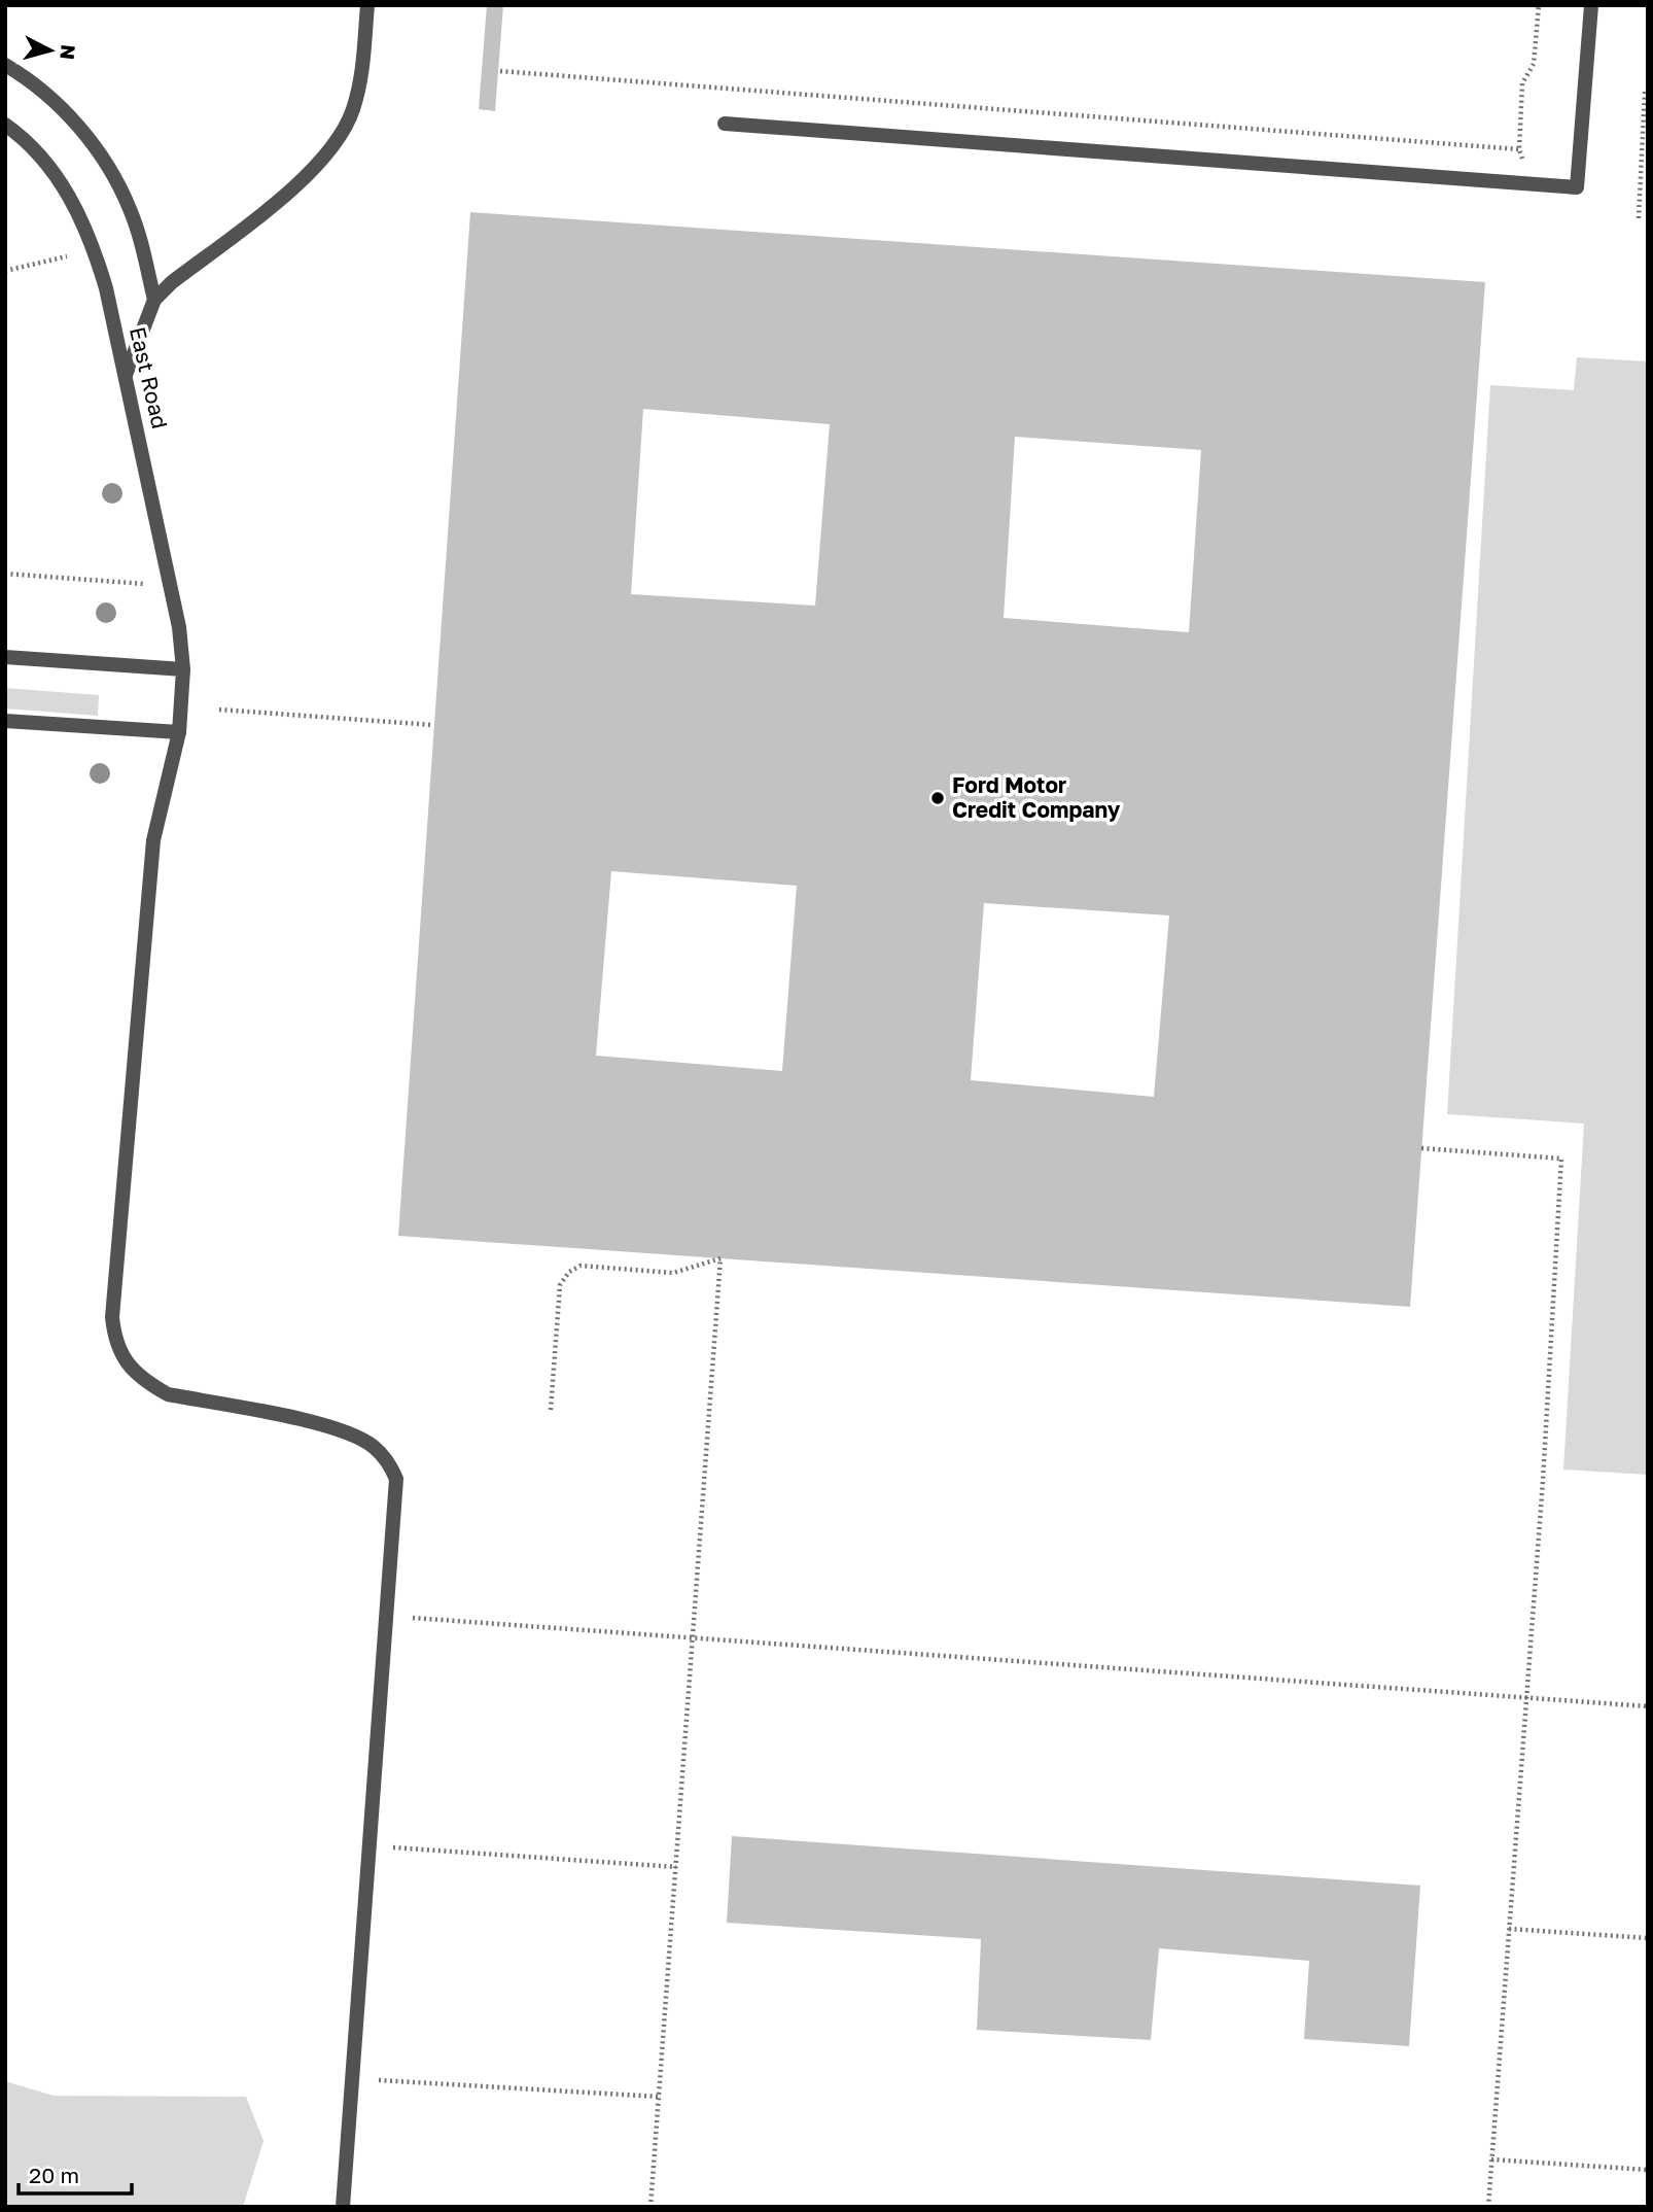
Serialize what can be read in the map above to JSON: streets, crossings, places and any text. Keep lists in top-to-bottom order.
{
  "streets": {
    "street": ["East Road"]
  },
  "places": ["Ford Motor Credit Company"],
  "scale_bar": "20 m",
  "north": "right"
}
